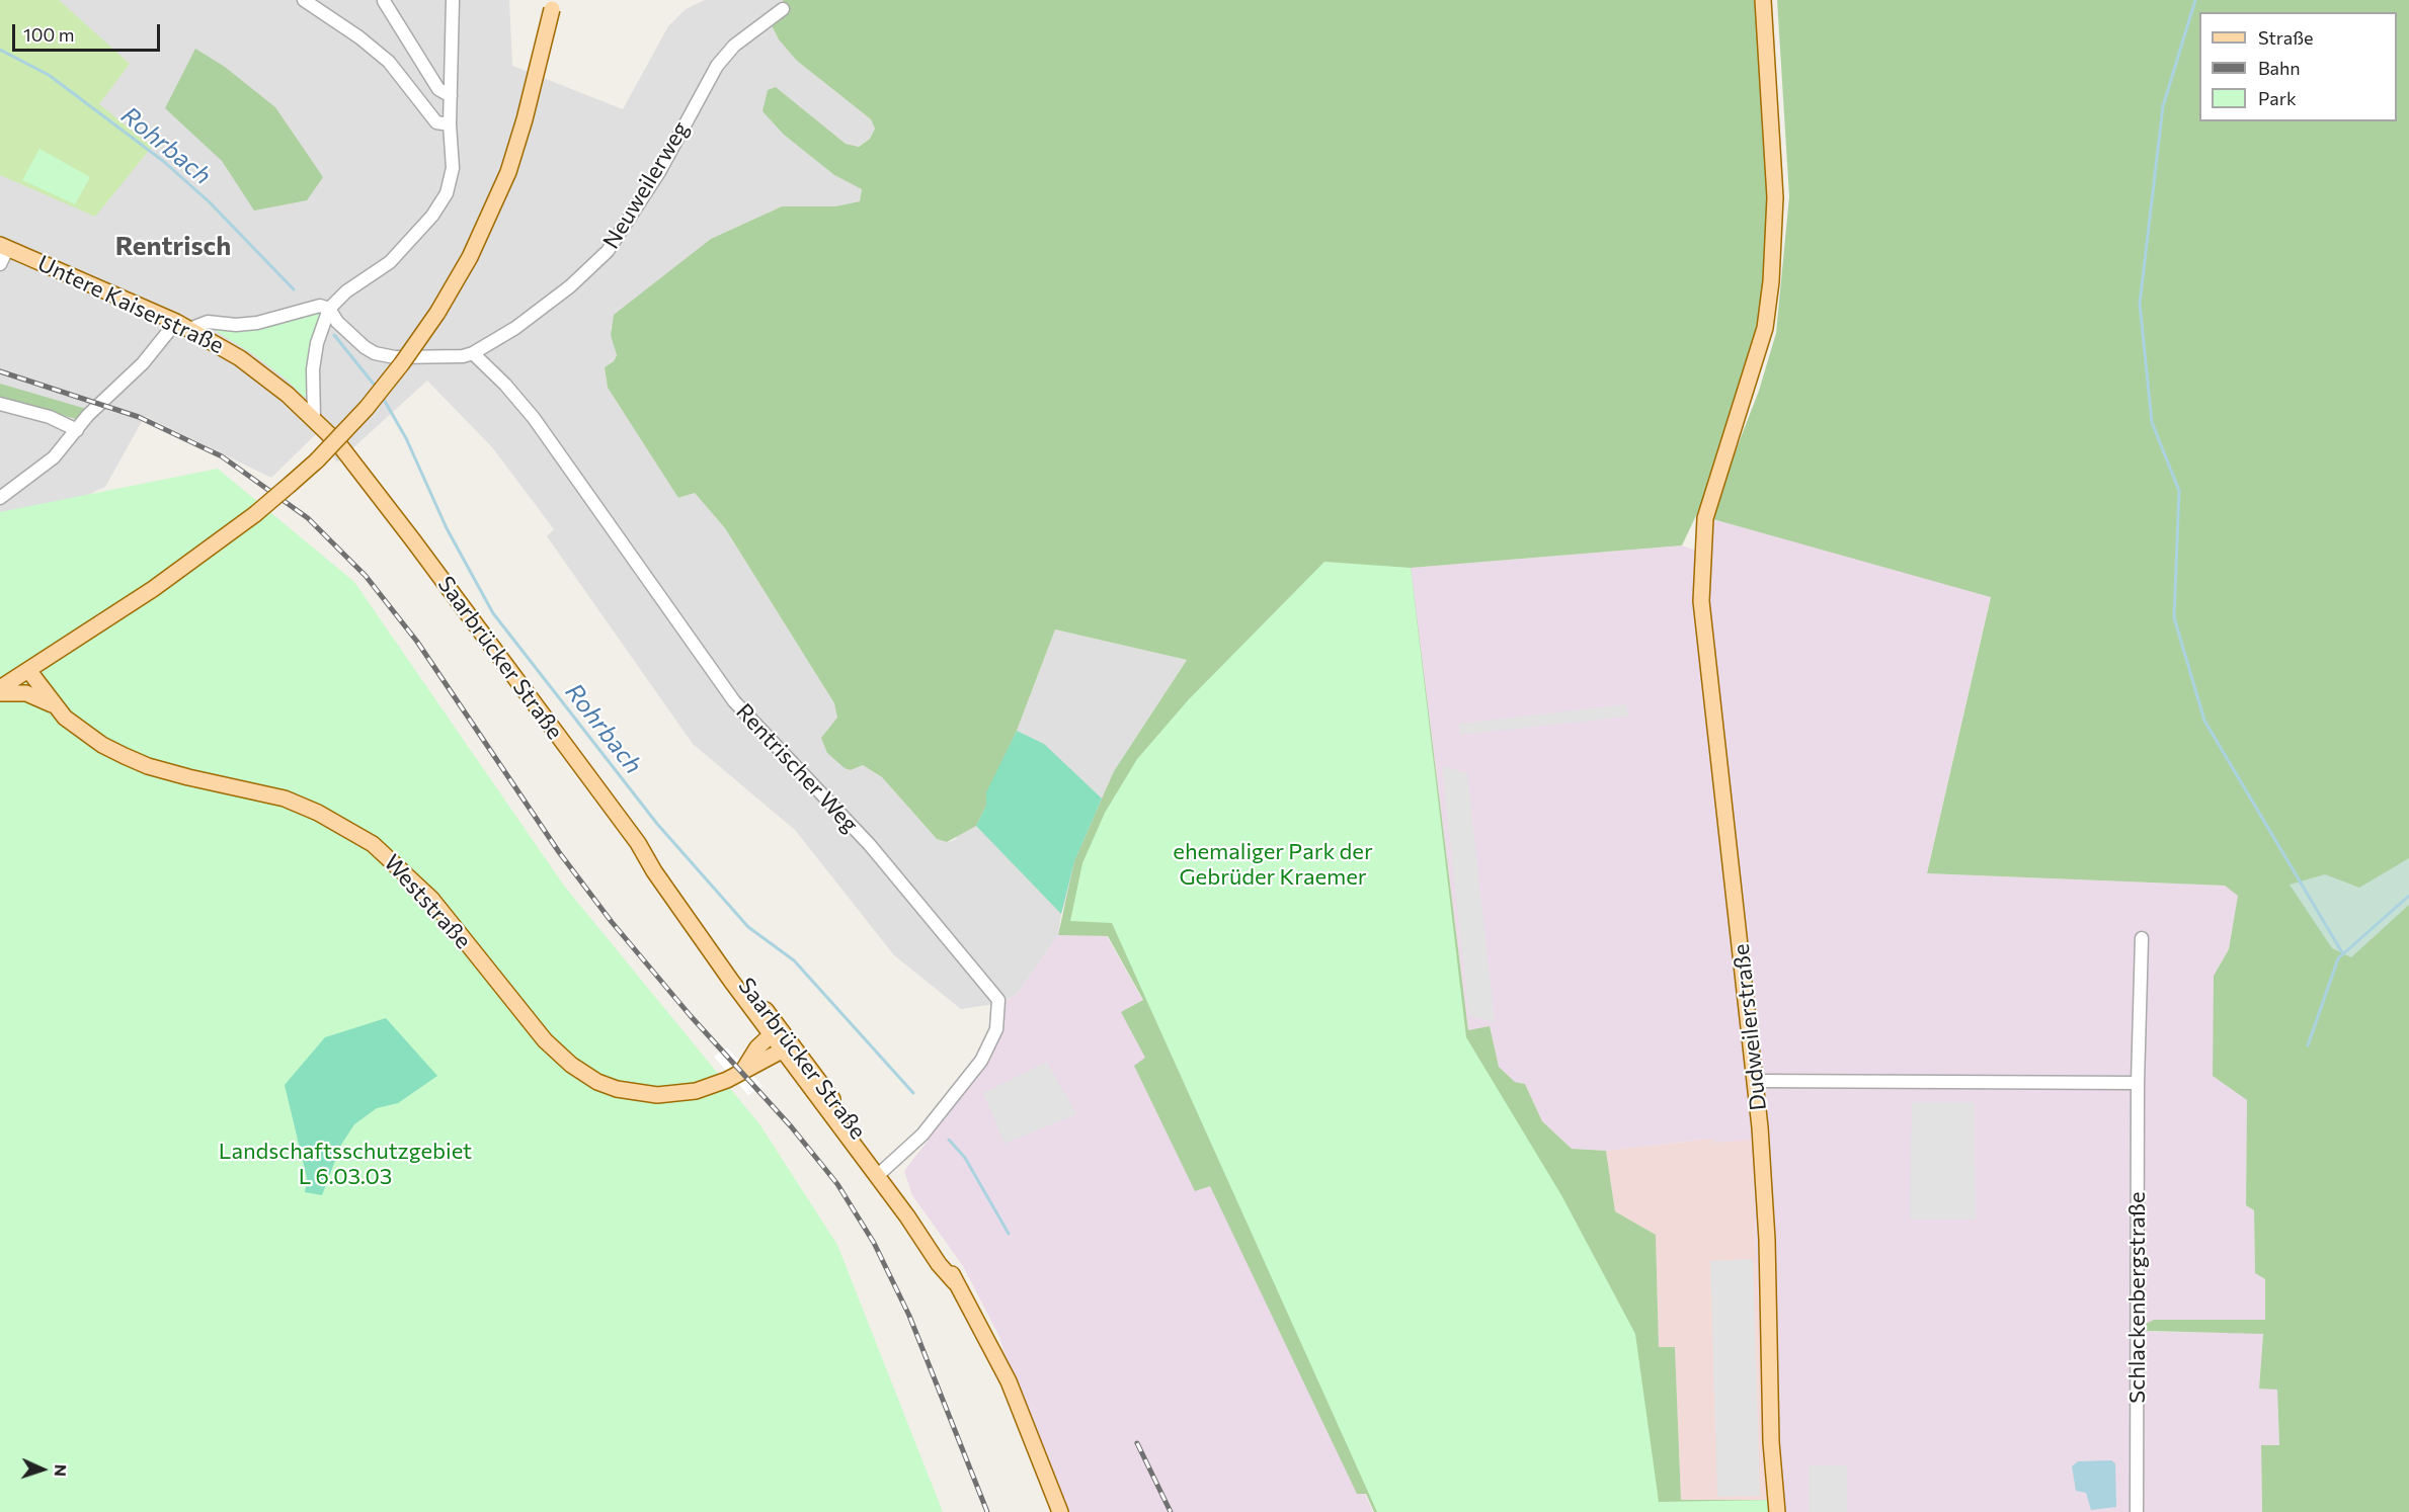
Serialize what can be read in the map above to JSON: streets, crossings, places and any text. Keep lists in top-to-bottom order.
{
  "streets": {
    "main road": [
      "Untere Kaiserstraße",
      "Saarbrücker Straße",
      "Weststraße",
      "Dudweilerstraße"
    ],
    "street": ["Neuweilerweg", "Rentrischer Weg", "Schlackenbergstraße"]
  },
  "crossings": [
    ["Neuweilerweg", "Rentrischer Weg"],
    ["Untere Kaiserstraße", "Saarbrücker Straße"],
    ["Saarbrücker Straße", "Rentrischer Weg"],
    ["Saarbrücker Straße", "Weststraße"]
  ],
  "districts": ["Rentrisch"],
  "water": ["Rohrbach"],
  "parks": ["ehemaliger Park der Gebrüder Kraemer", "Landschaftsschutzgebiet L 6.03.03"],
  "legend": ["Straße", "Bahn", "Park"],
  "scale_bar": "100 m",
  "north": "right"
}
